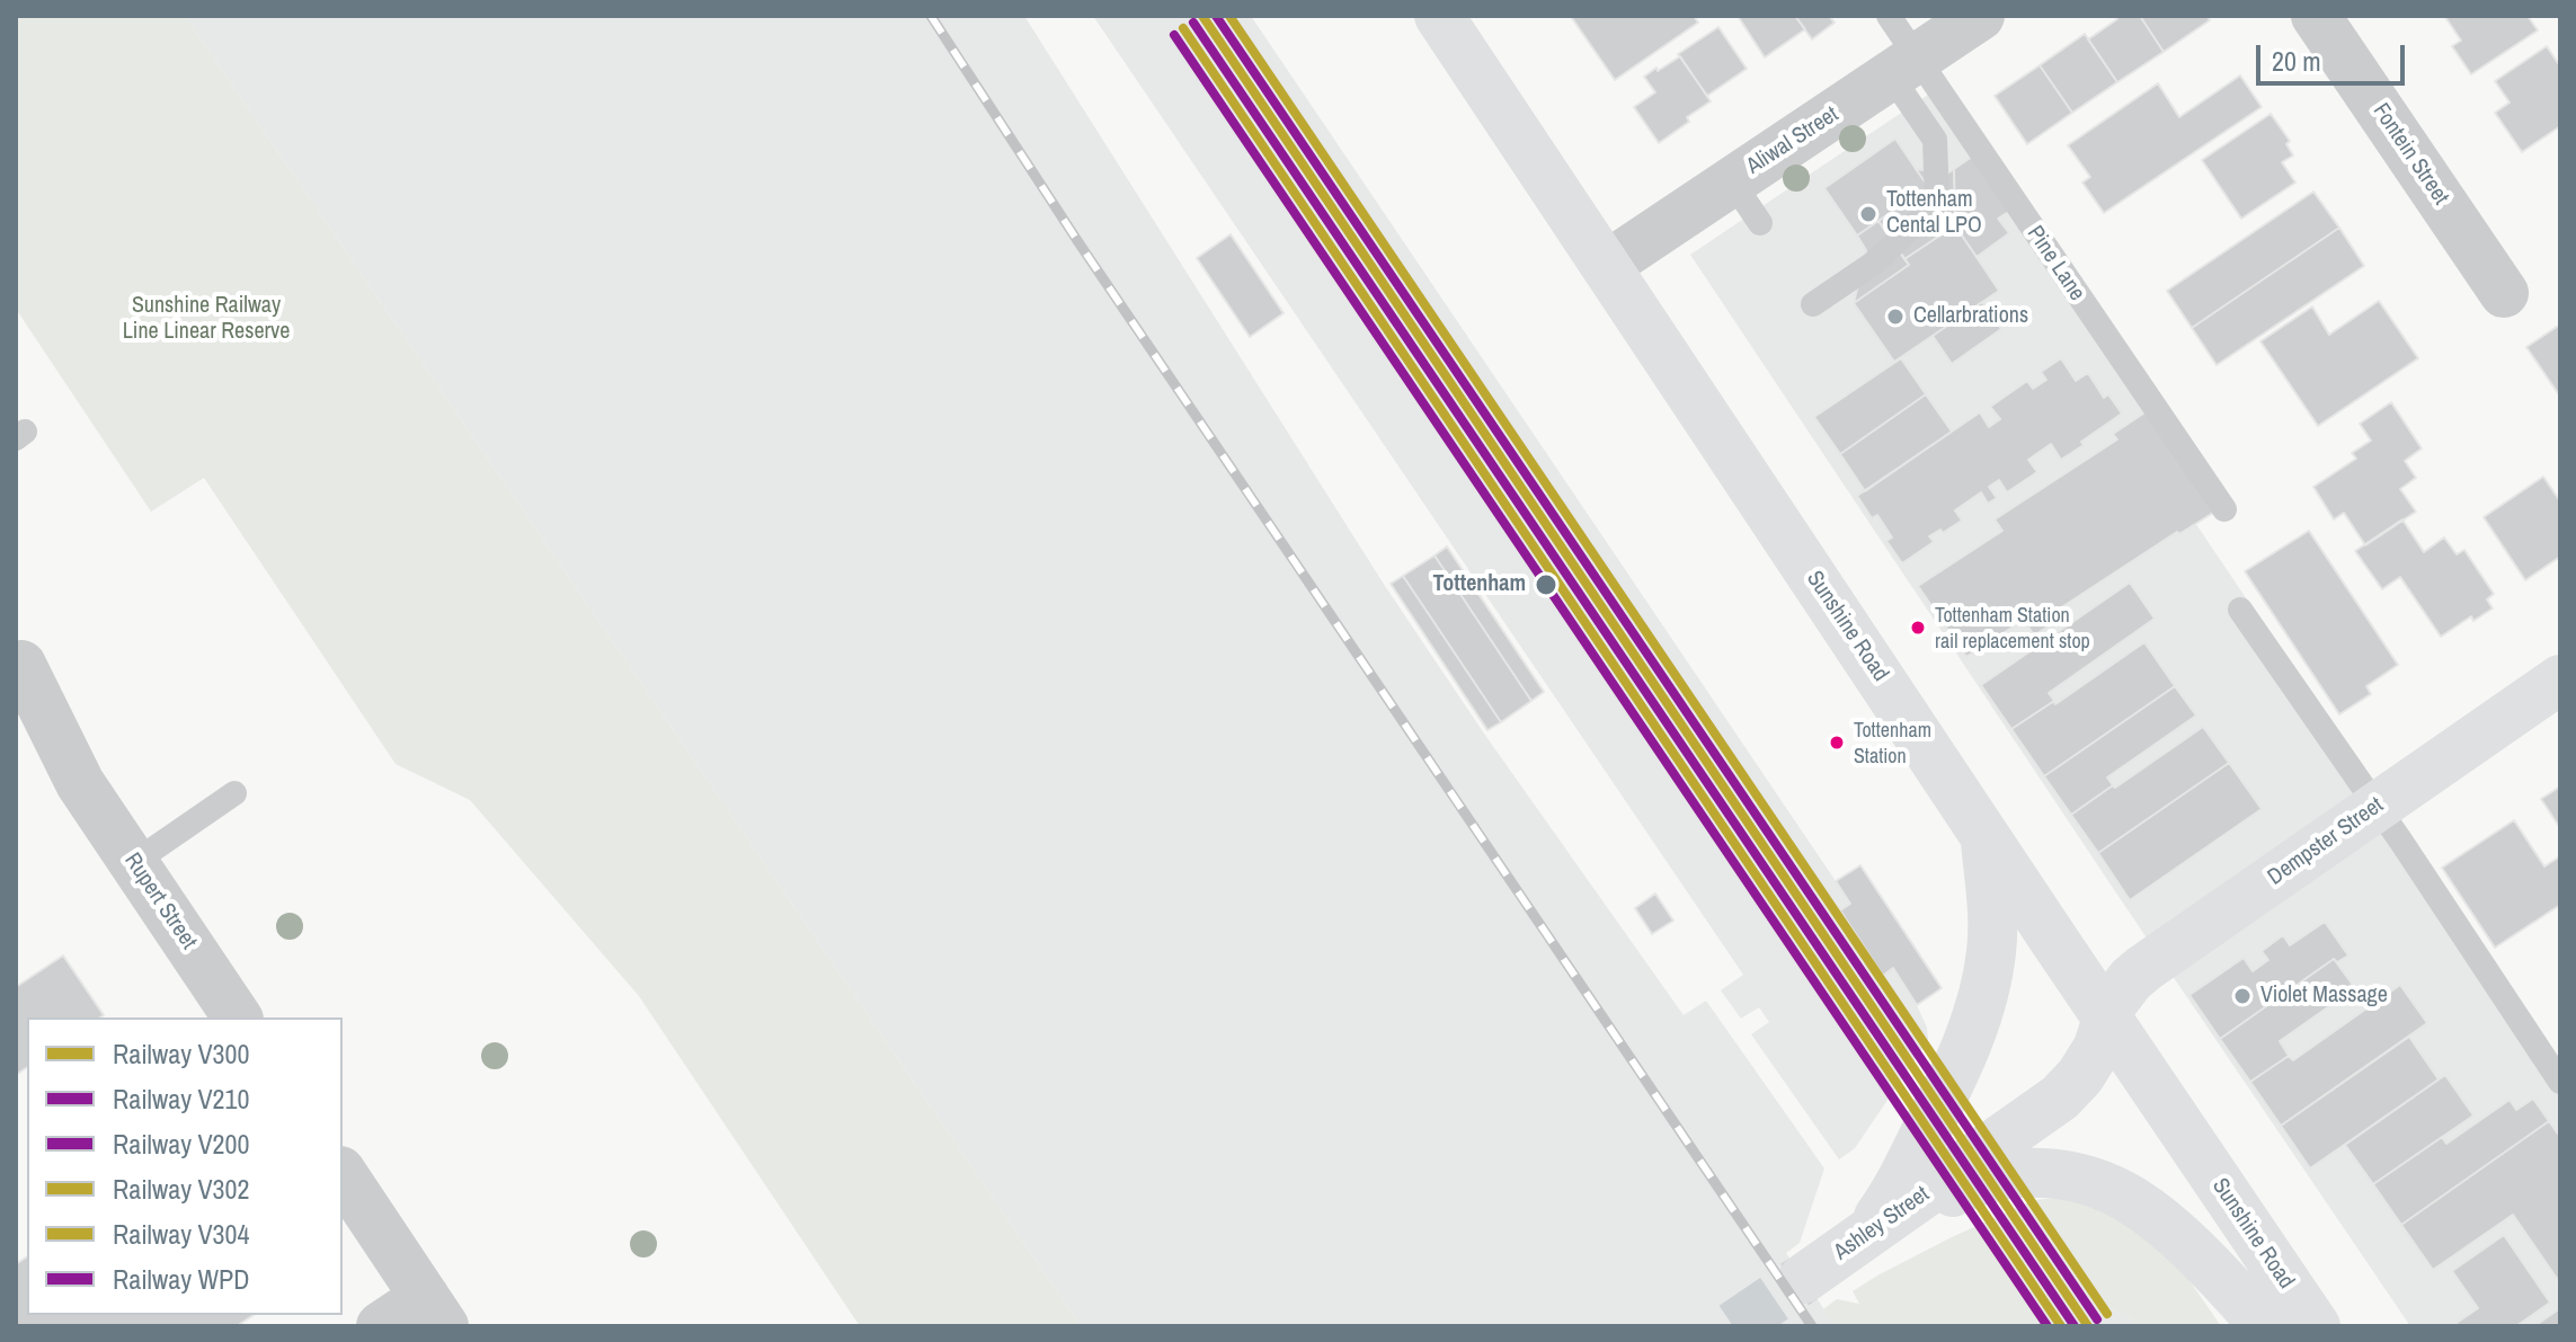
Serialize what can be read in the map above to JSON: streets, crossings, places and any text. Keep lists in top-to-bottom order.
{
  "streets": {
    "main road": ["Sunshine Road", "Dempster Street", "Ashley Street"],
    "street": ["Aliwal Street", "Fontein Street", "Rupert Street"],
    "lane": ["Pine Lane"]
  },
  "crossings": [
    ["Aliwal Street", "Pine Lane"],
    ["Aliwal Street", "Sunshine Road"],
    ["Sunshine Road", "Dempster Street"],
    ["Sunshine Road", "Ashley Street"],
    ["Dempster Street", "Ashley Street"]
  ],
  "parks": ["Sunshine Railway Line Linear Reserve"],
  "places": [
    "Tottenham Cental LPO",
    "Cellarbrations",
    "Tottenham",
    "Tottenham Station rail replacement stop",
    "Tottenham Station",
    "Violet Massage"
  ],
  "lines": [
    "rail line V300",
    "rail line V200",
    "rail line V304",
    "rail line V210",
    "rail line V302",
    "rail line WPD"
  ],
  "legend": [
    "Railway V300",
    "Railway V210",
    "Railway V200",
    "Railway V302",
    "Railway V304",
    "Railway WPD"
  ],
  "scale_bar": "20 m"
}
